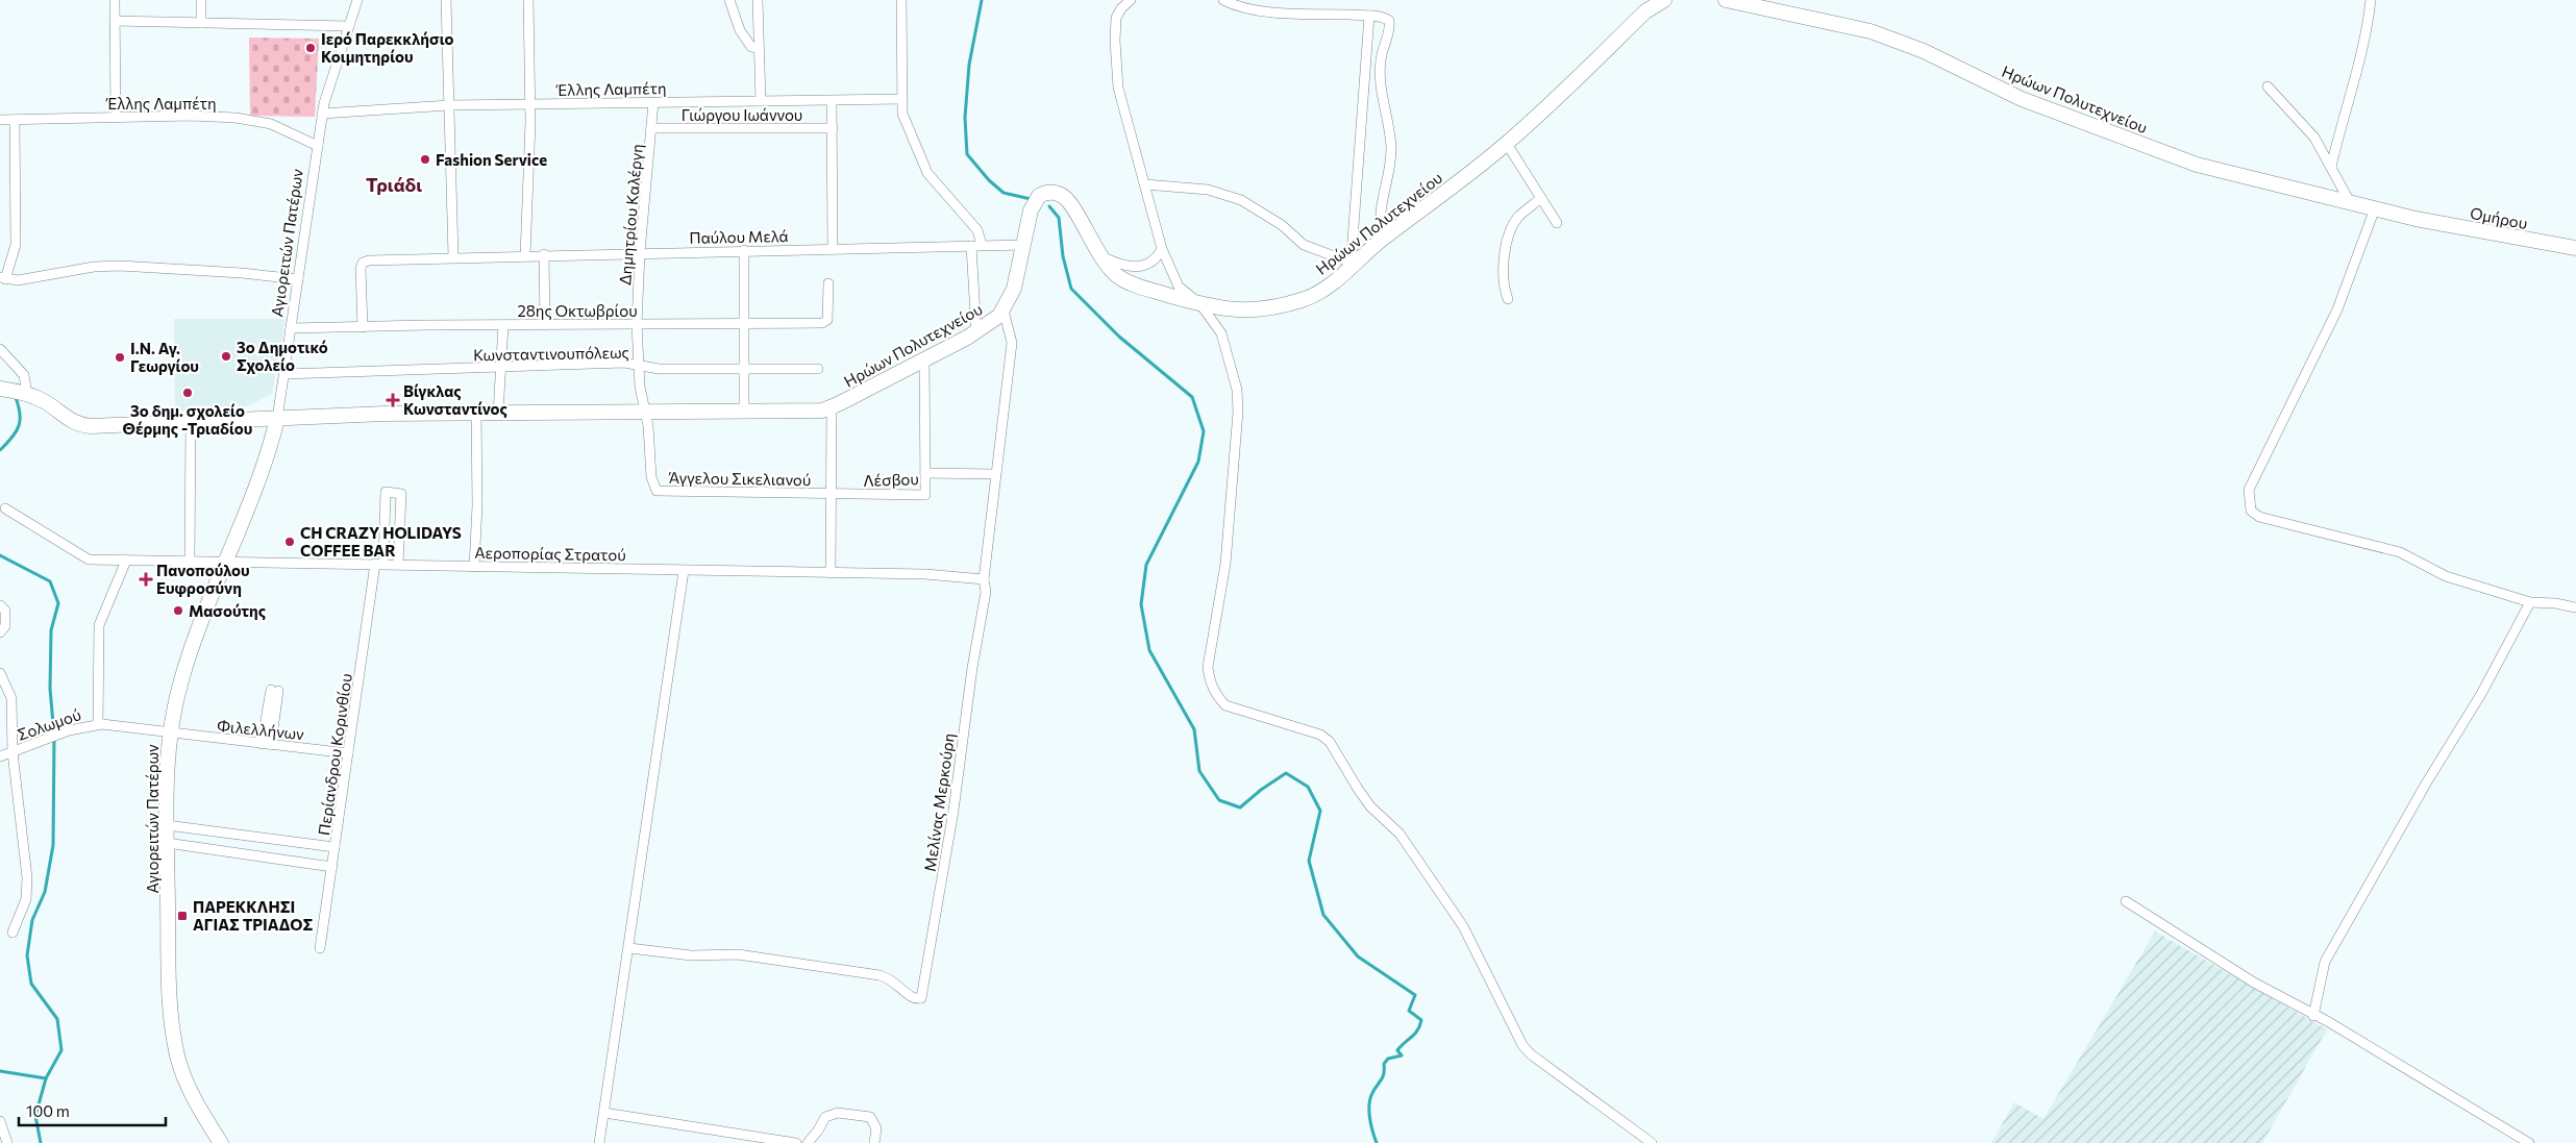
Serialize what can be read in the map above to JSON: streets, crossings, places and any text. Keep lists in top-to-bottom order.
{
  "streets": {
    "street": [
      "Έλλης Λαμπέτη",
      "Ηρώων Πολυτεχνείου",
      "Γιώργου Ιωάννου",
      "Δημητρίου Καλέργη",
      "Ομήρου",
      "Παύλου Μελά",
      "Αγιορειτών Πατέρων",
      "28ης Οκτωβρίου",
      "Κωνσταντινουπόλεως",
      "Άγγελου Σικελιανού",
      "Λέσβου",
      "Αεροπορίας Στρατού",
      "Σολωμού",
      "Φιλελλήνων",
      "Περίανδρου Κορινθίου",
      "Μελίνας Μερκούρη"
    ]
  },
  "crossings": [
    ["Έλλης Λαμπέτη", "Δημητρίου Καλέργη"],
    ["Έλλης Λαμπέτη", "Αγιορειτών Πατέρων"],
    ["Ηρώων Πολυτεχνείου", "Δημητρίου Καλέργη"],
    ["Ηρώων Πολυτεχνείου", "Ομήρου"],
    ["Ηρώων Πολυτεχνείου", "Παύλου Μελά"],
    ["Ηρώων Πολυτεχνείου", "Αγιορειτών Πατέρων"],
    ["Ηρώων Πολυτεχνείου", "Μελίνας Μερκούρη"],
    ["Γιώργου Ιωάννου", "Δημητρίου Καλέργη"],
    ["Δημητρίου Καλέργη", "Παύλου Μελά"],
    ["Δημητρίου Καλέργη", "28ης Οκτωβρίου"],
    ["Δημητρίου Καλέργη", "Κωνσταντινουπόλεως"],
    ["Δημητρίου Καλέργη", "Άγγελου Σικελιανού"],
    ["Παύλου Μελά", "28ης Οκτωβρίου"],
    ["Αγιορειτών Πατέρων", "28ης Οκτωβρίου"],
    ["Αγιορειτών Πατέρων", "Κωνσταντινουπόλεως"],
    ["Αγιορειτών Πατέρων", "Αεροπορίας Στρατού"],
    ["Αγιορειτών Πατέρων", "Σολωμού"],
    ["Αγιορειτών Πατέρων", "Φιλελλήνων"],
    ["Άγγελου Σικελιανού", "Λέσβου"],
    ["Λέσβου", "Μελίνας Μερκούρη"],
    ["Αεροπορίας Στρατού", "Περίανδρου Κορινθίου"],
    ["Αεροπορίας Στρατού", "Μελίνας Μερκούρη"],
    ["Σολωμού", "Φιλελλήνων"],
    ["Φιλελλήνων", "Περίανδρου Κορινθίου"]
  ],
  "districts": ["Τριάδι"],
  "places": {
    "other": [
      "Ιερό Παρεκκλήσιο Κοιμητηρίου",
      "Fashion Service",
      "3ο Δημοτικό Σχολείο",
      "Ι.Ν. Αγ. Γεωργίου",
      "3ο δημ. σχολείο Θέρμης -Τριαδίου",
      "CH CRAZY HOLIDAYS COFFEE BAR",
      "Μασούτης"
    ],
    "health": ["Βίγκλας Κωνσταντίνος", "Πανοπούλου Ευφροσύνη"],
    "transit": ["ΠΑΡΕΚΚΛΗΣΙ ΑΓΙΑΣ ΤΡΙΑΔΟΣ"]
  },
  "scale_bar": "100 m"
}
